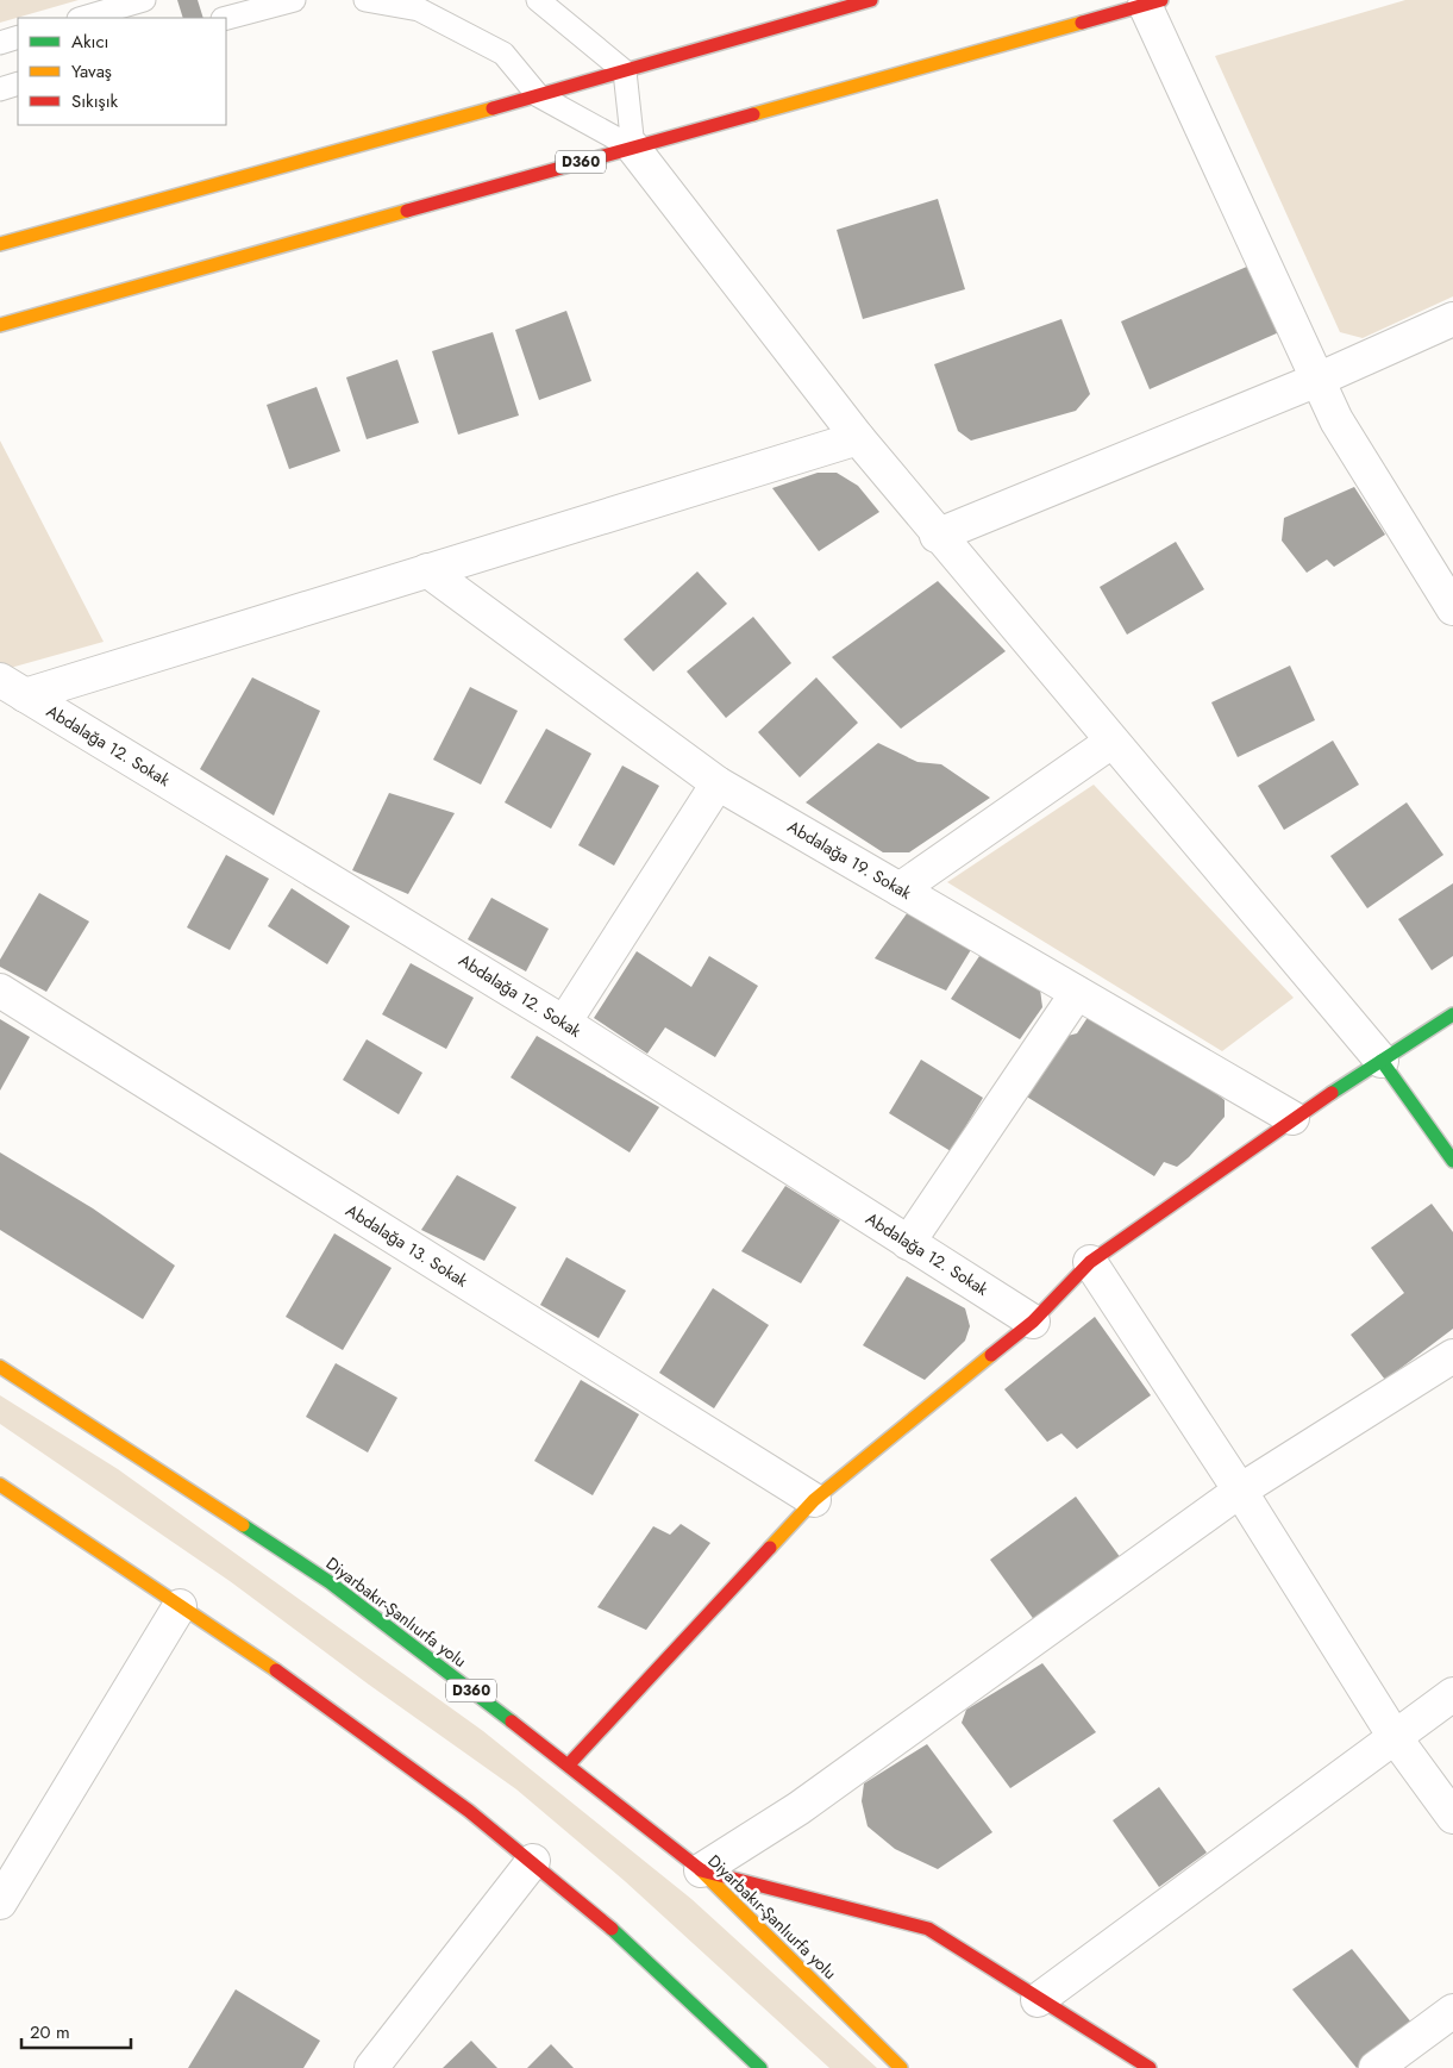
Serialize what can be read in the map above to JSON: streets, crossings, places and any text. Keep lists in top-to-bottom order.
{
  "streets": {
    "main road": ["D360", "Diyarbakır-Şanlıurfa yolu"],
    "street": ["Abdalağa 12. Sokak", "Abdalağa 19. Sokak", "Abdalağa 13. Sokak"]
  },
  "legend": ["Akıcı", "Yavaş", "Sıkışık"],
  "scale_bar": "20 m"
}
